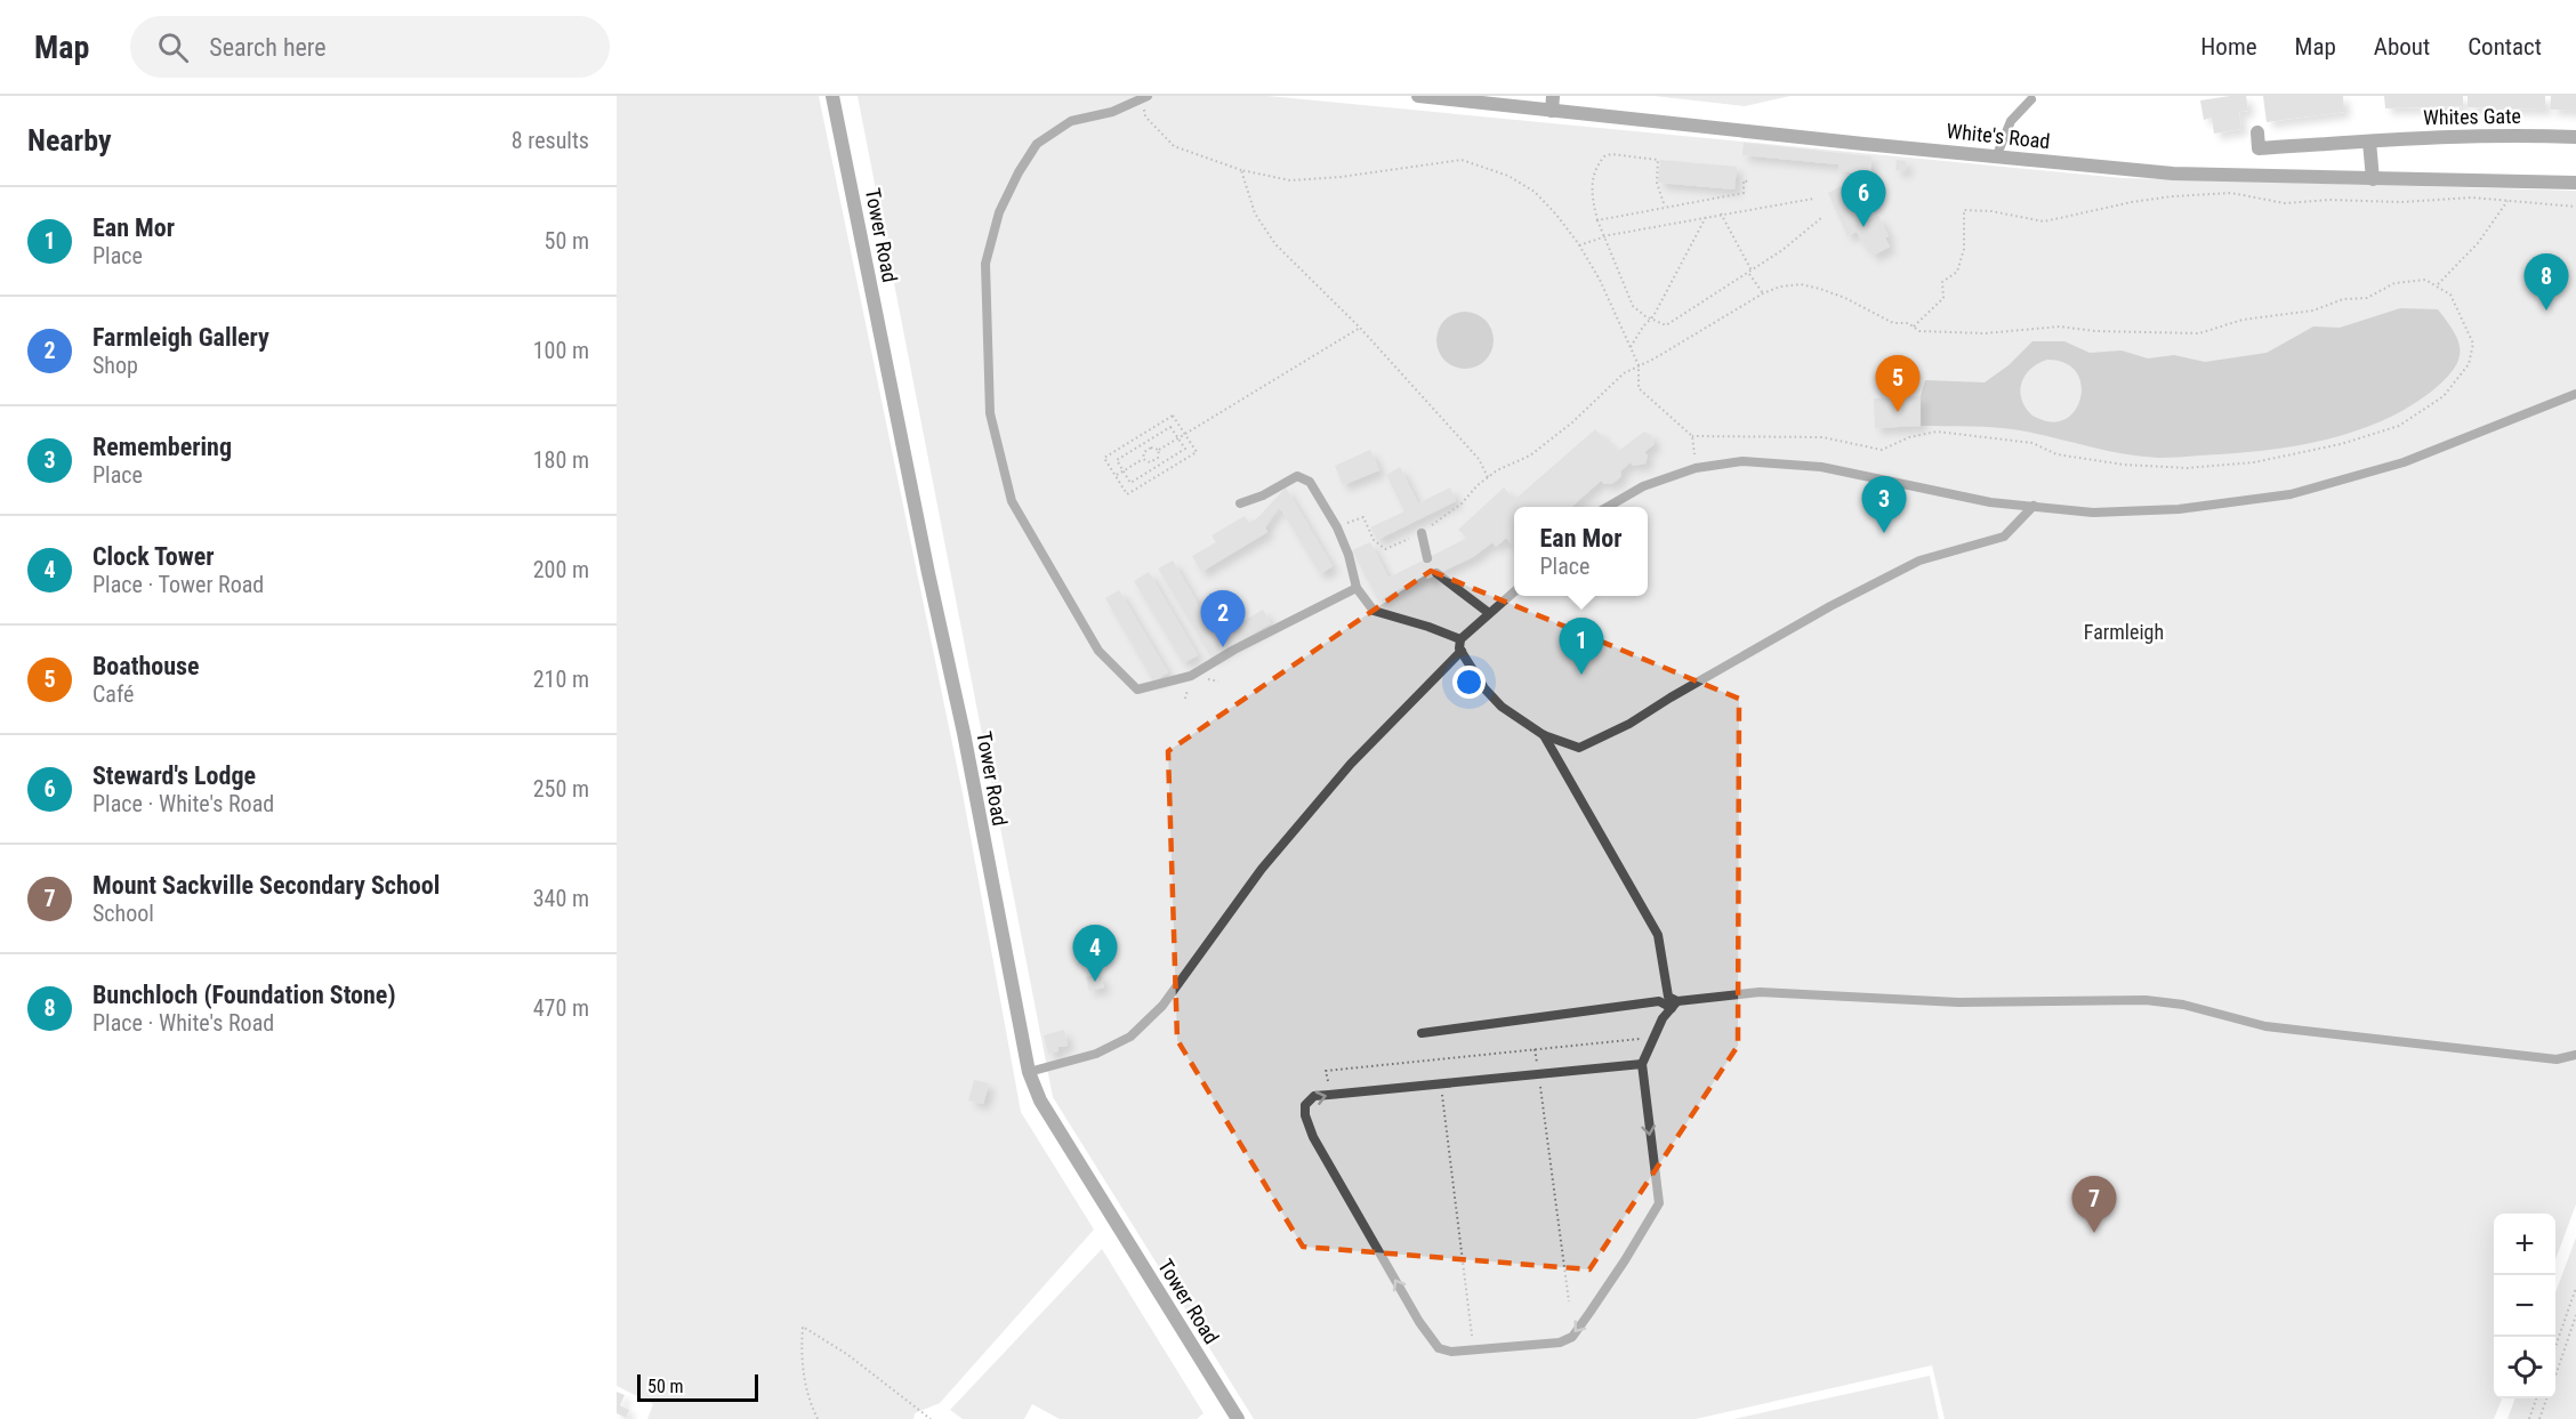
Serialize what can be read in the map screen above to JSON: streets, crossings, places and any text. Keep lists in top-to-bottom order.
{
  "streets": {
    "street": ["Whites Gate", "White's Road", "Tower Road"]
  },
  "parks": ["Farmleigh"],
  "scale_bar": "50 m",
  "page": {
    "header": "Map",
    "search": "Search here",
    "nav": [
      "Home",
      "Map",
      "About",
      "Contact"
    ],
    "heading": ["Nearby", "8 results"],
    "pins": [
      "6",
      "8",
      "5",
      "3",
      "2",
      "1",
      "4",
      "7"
    ],
    "list": [
      {
        "mark": "1",
        "name": "Ean Mor",
        "note": "Place",
        "value": "50 m"
      },
      {
        "mark": "2",
        "name": "Farmleigh Gallery",
        "note": "Shop",
        "value": "100 m"
      },
      {
        "mark": "3",
        "name": "Remembering",
        "note": "Place",
        "value": "180 m"
      },
      {
        "mark": "4",
        "name": "Clock Tower",
        "note": "Place · Tower Road",
        "value": "200 m"
      },
      {
        "mark": "5",
        "name": "Boathouse",
        "note": "Café",
        "value": "210 m"
      },
      {
        "mark": "6",
        "name": "Steward's Lodge",
        "note": "Place · White's Road",
        "value": "250 m"
      },
      {
        "mark": "7",
        "name": "Mount Sackville Secondary School",
        "note": "School",
        "value": "340 m"
      },
      {
        "mark": "8",
        "name": "Bunchloch (Foundation Stone)",
        "note": "Place · White's Road",
        "value": "470 m"
      }
    ],
    "popup": ["Ean Mor", "Place"],
    "map_buttons": ["+", "−"],
    "scale": "50 m"
  }
}
